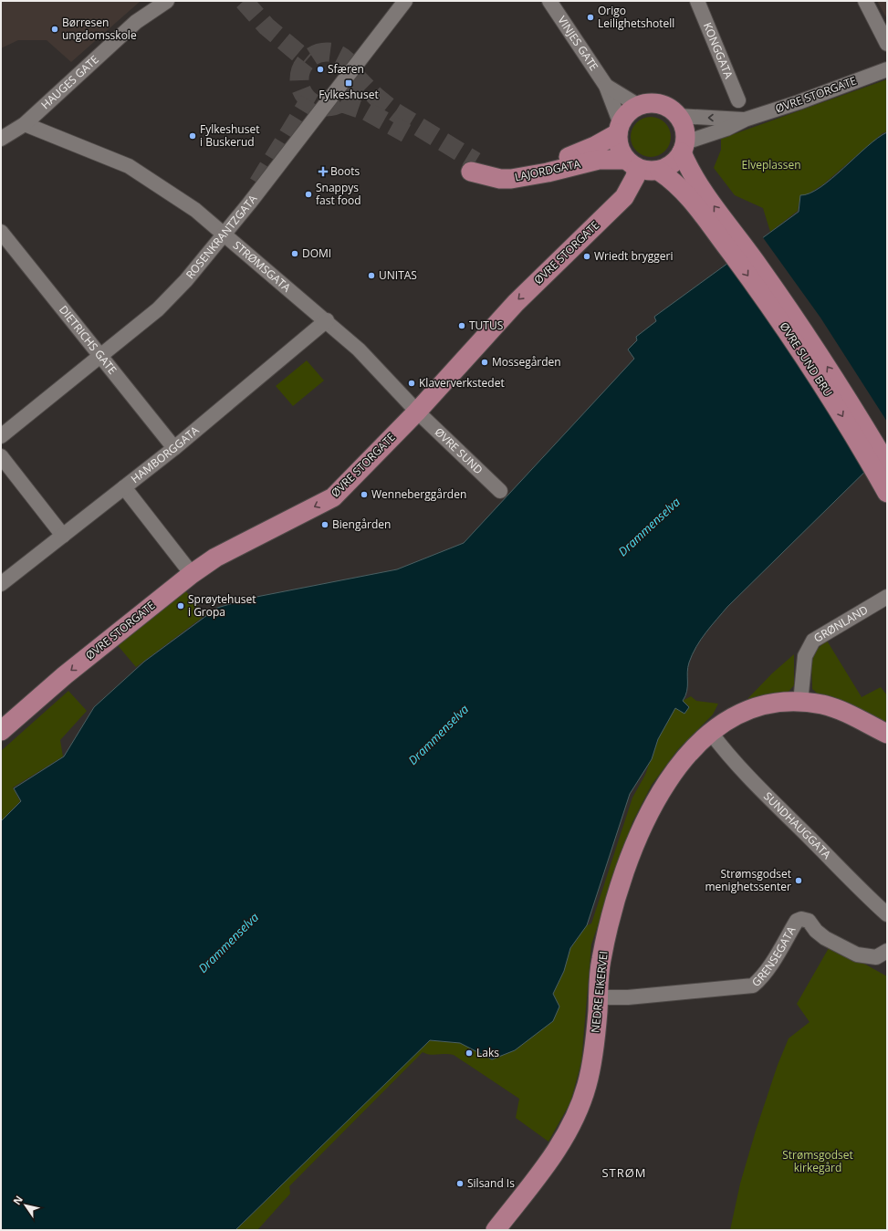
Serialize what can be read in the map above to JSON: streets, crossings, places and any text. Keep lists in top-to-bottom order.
{
  "streets": {
    "main road": [
      "ØVRE STORGATE",
      "LAJORDGATA",
      "ØVRE SUND BRU",
      "NEDRE EIKERVEI"
    ],
    "street": [
      "VINJES GATE",
      "KONGGATA",
      "HAUGES GATE",
      "ROSENKRANTZGATA",
      "STRØMSGATA",
      "DIETRICHS GATE",
      "ØVRE SUND",
      "HAMBORGGATA",
      "GRØNLAND",
      "SUNDHAUGGATA",
      "GRENSEGATA"
    ]
  },
  "crossings": [
    ["VINJES GATE", "ØVRE STORGATE"],
    ["VINJES GATE", "LAJORDGATA"],
    ["HAUGES GATE", "STRØMSGATA"],
    ["ØVRE STORGATE", "LAJORDGATA"],
    ["ØVRE STORGATE", "STRØMSGATA"],
    ["ØVRE STORGATE", "ØVRE SUND"],
    ["ROSENKRANTZGATA", "STRØMSGATA"],
    ["ROSENKRANTZGATA", "DIETRICHS GATE"],
    ["STRØMSGATA", "ØVRE SUND"],
    ["STRØMSGATA", "HAMBORGGATA"],
    ["DIETRICHS GATE", "HAMBORGGATA"],
    ["GRØNLAND", "NEDRE EIKERVEI"],
    ["SUNDHAUGGATA", "NEDRE EIKERVEI"],
    ["GRENSEGATA", "NEDRE EIKERVEI"]
  ],
  "one_way": ["ØVRE STORGATE"],
  "districts": ["STRØM"],
  "water": ["Drammenselva"],
  "parks": ["Elveplassen", "Strømsgodset kirkegård"],
  "places": {
    "other": [
      "Origo Leilighetshotell",
      "Børresen ungdomsskole",
      "Sfæren",
      "Fylkeshuset i Buskerud",
      "Snappys fast food",
      "DOMI",
      "Wriedt bryggeri",
      "UNITAS",
      "TUTUS",
      "Mossegården",
      "Klaververkstedet",
      "Wenneberggården",
      "Biengården",
      "Sprøytehuset i Gropa",
      "Strømsgodset menighetssenter",
      "Laks",
      "Silsand Is"
    ],
    "transit": ["Fylkeshuset"],
    "health": ["Boots"]
  },
  "north": "top left"
}
